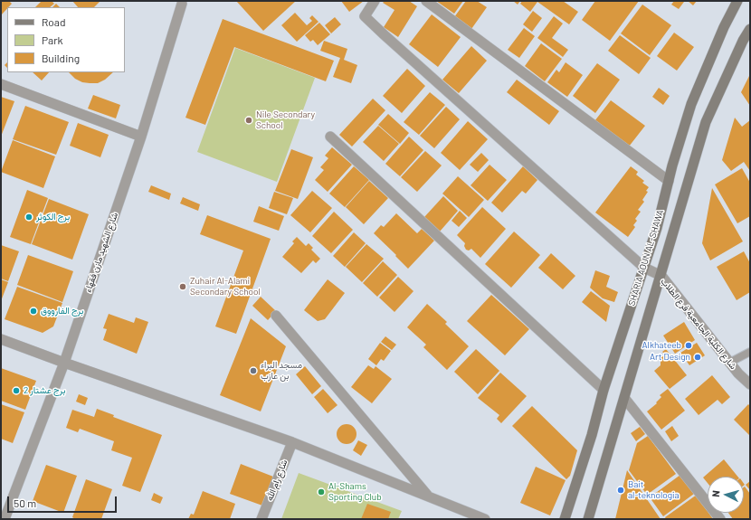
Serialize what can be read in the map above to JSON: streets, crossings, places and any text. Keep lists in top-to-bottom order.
{
  "streets": {
    "main road": ["SHARIA AOUN AL-SHAWA"],
    "street": ["شارع الشهيد مازن فقهاء", "شارع الكلية الجامعية فرع الطلاب", "شارع رام الله"]
  },
  "crossings": [
    ["SHARIA AOUN AL-SHAWA", "شارع الكلية الجامعية فرع الطلاب"]
  ],
  "places": [
    "Nile Secondary School",
    "برج الكوثر",
    "Zuhair Al-Alami Secondary School",
    "برج الفارووق",
    "Alkhateeb",
    "Art Design",
    "مسجد البراء بن عازب",
    "برج عشتار 2",
    "Bait al-teknologia",
    "Al-Shams Sporting Club"
  ],
  "legend": ["Road", "Park", "Building"],
  "scale_bar": "50 m",
  "north": "left"
}
